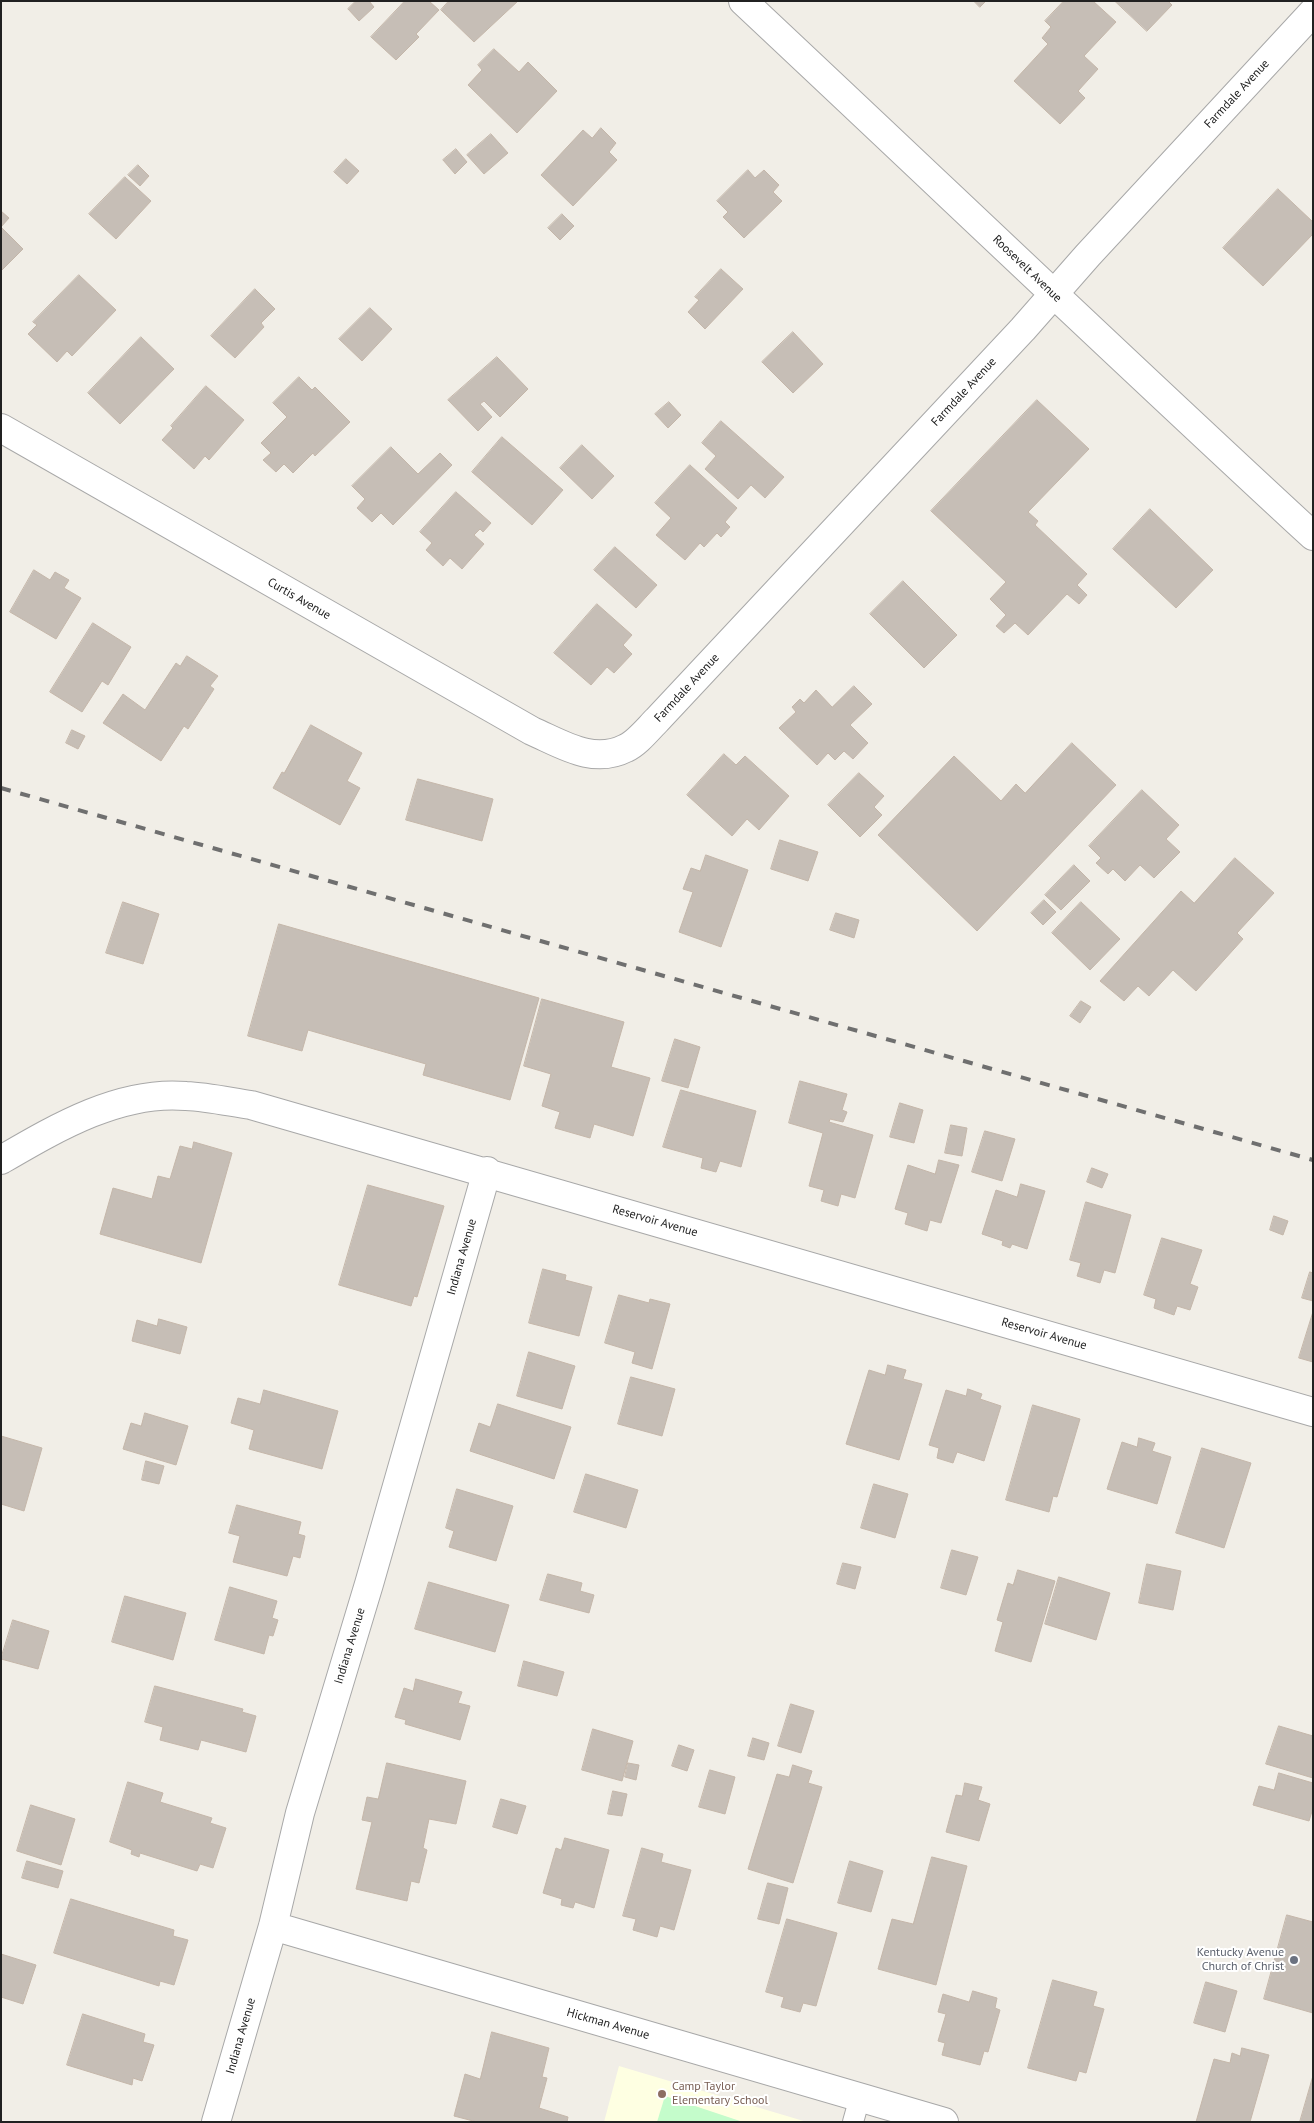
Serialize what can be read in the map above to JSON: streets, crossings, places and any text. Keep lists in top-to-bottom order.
{
  "streets": {
    "street": [
      "Farmdale Avenue",
      "Roosevelt Avenue",
      "Curtis Avenue",
      "Reservoir Avenue",
      "Indiana Avenue",
      "Hickman Avenue"
    ]
  },
  "crossings": [
    ["Farmdale Avenue", "Roosevelt Avenue"],
    ["Farmdale Avenue", "Curtis Avenue"],
    ["Reservoir Avenue", "Indiana Avenue"],
    ["Indiana Avenue", "Hickman Avenue"]
  ],
  "places": ["Kentucky Avenue Church of Christ", "Camp Taylor Elementary School"]
}
